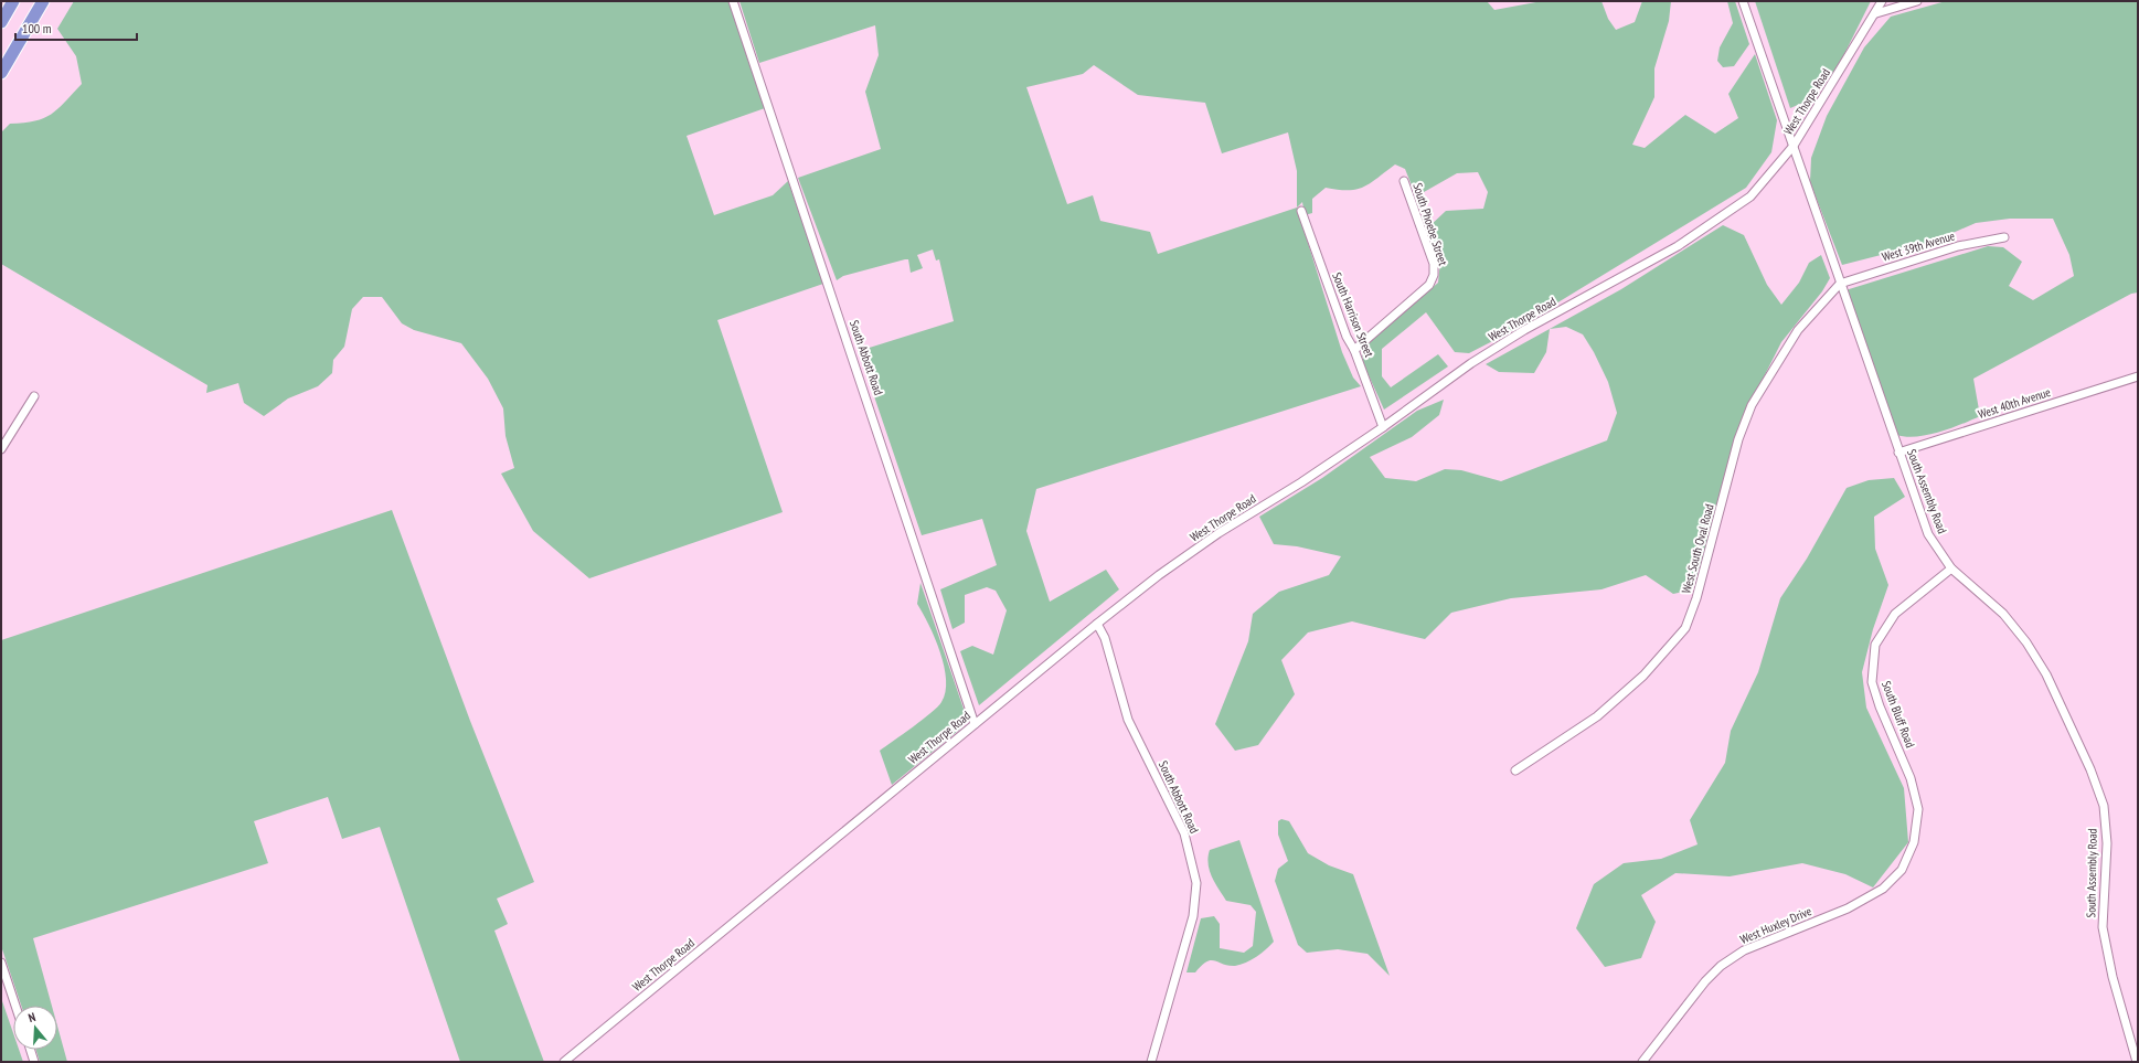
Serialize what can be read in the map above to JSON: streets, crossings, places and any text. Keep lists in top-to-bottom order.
{
  "streets": {
    "street": [
      "West Thorpe Road",
      "South Phoebe Street",
      "West 39th Avenue",
      "South Harrison Street",
      "South Abbott Road",
      "West 40th Avenue",
      "South Assembly Road",
      "West South Oval Road",
      "South Bluff Road",
      "West Huxley Drive"
    ]
  },
  "crossings": [
    ["West Thorpe Road", "South Harrison Street"],
    ["West Thorpe Road", "South Abbott Road"],
    ["West Thorpe Road", "South Assembly Road"],
    ["South Phoebe Street", "South Harrison Street"],
    ["West 39th Avenue", "South Assembly Road"],
    ["West 39th Avenue", "West South Oval Road"],
    ["West 40th Avenue", "South Assembly Road"],
    ["South Assembly Road", "West South Oval Road"],
    ["South Assembly Road", "South Bluff Road"],
    ["South Bluff Road", "West Huxley Drive"]
  ],
  "scale_bar": "100 m",
  "north": "top"
}
